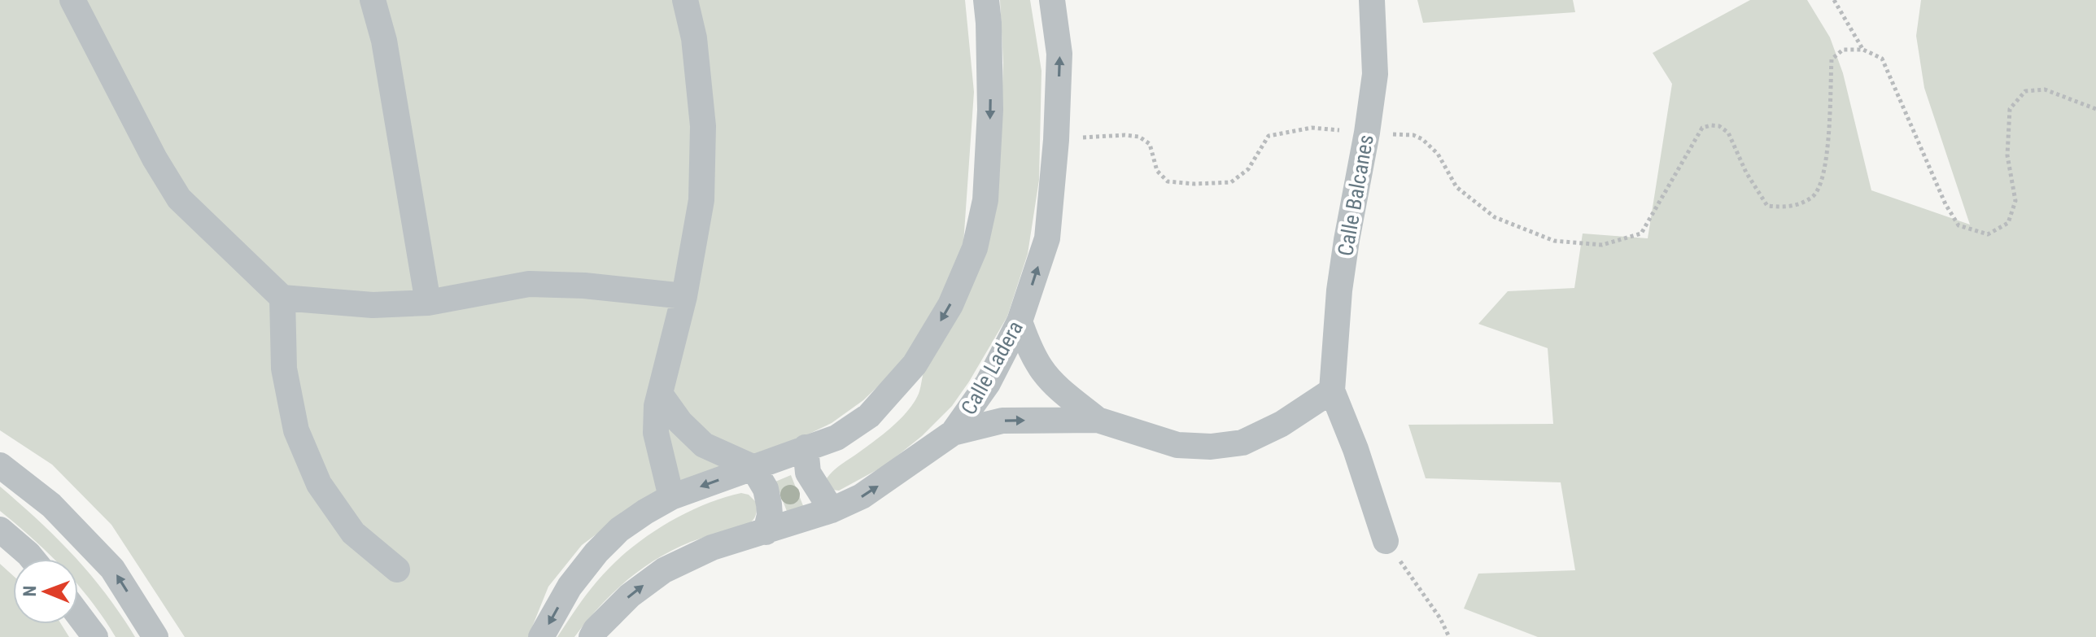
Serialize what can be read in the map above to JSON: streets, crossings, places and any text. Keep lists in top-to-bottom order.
{
  "streets": {
    "street": ["Calle Balcanes", "Calle Ladera"]
  },
  "north": "left"
}
